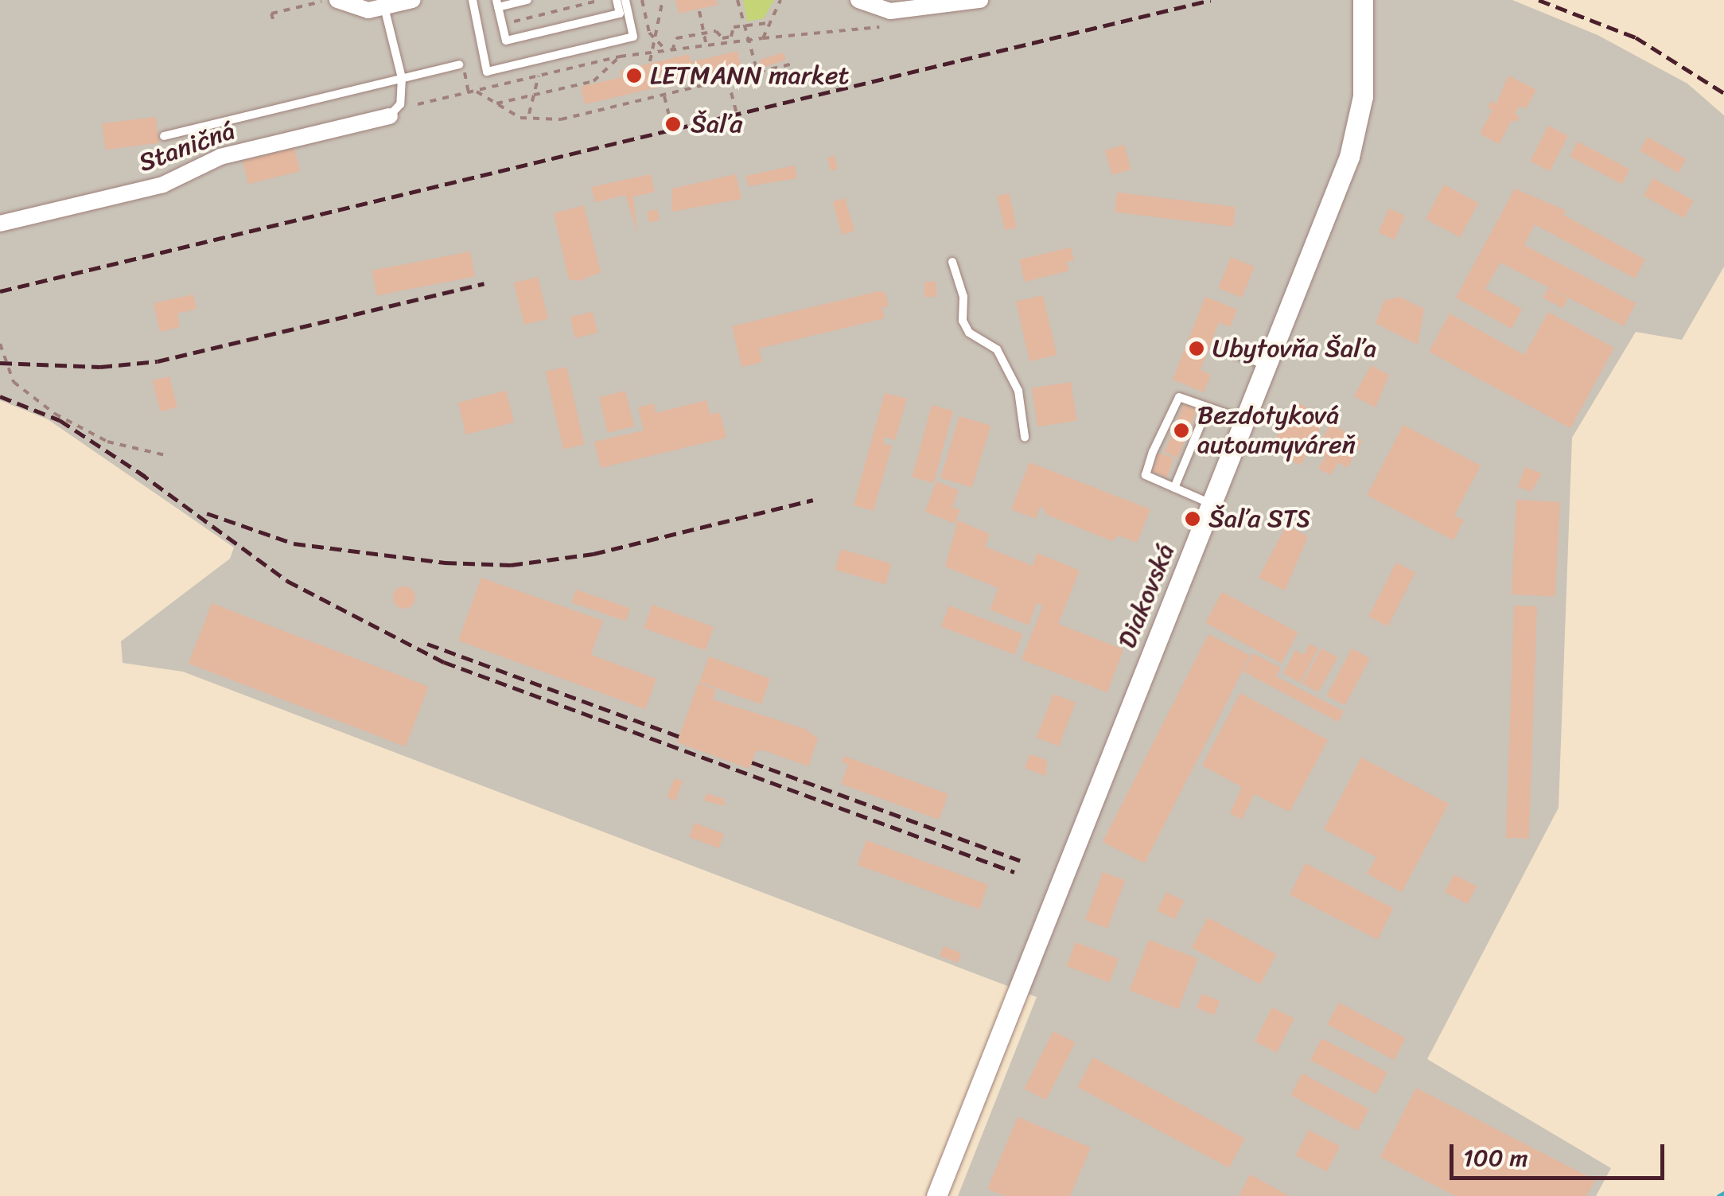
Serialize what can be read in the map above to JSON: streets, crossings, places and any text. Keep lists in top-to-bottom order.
{
  "streets": {
    "street": ["Staničná", "Diakovská"]
  },
  "places": [
    "LETMANN market",
    "Šaľa",
    "Ubytovňa Šaľa",
    "Bezdotyková autoumyváreň",
    "Šaľa STS"
  ],
  "scale_bar": "100 m"
}
